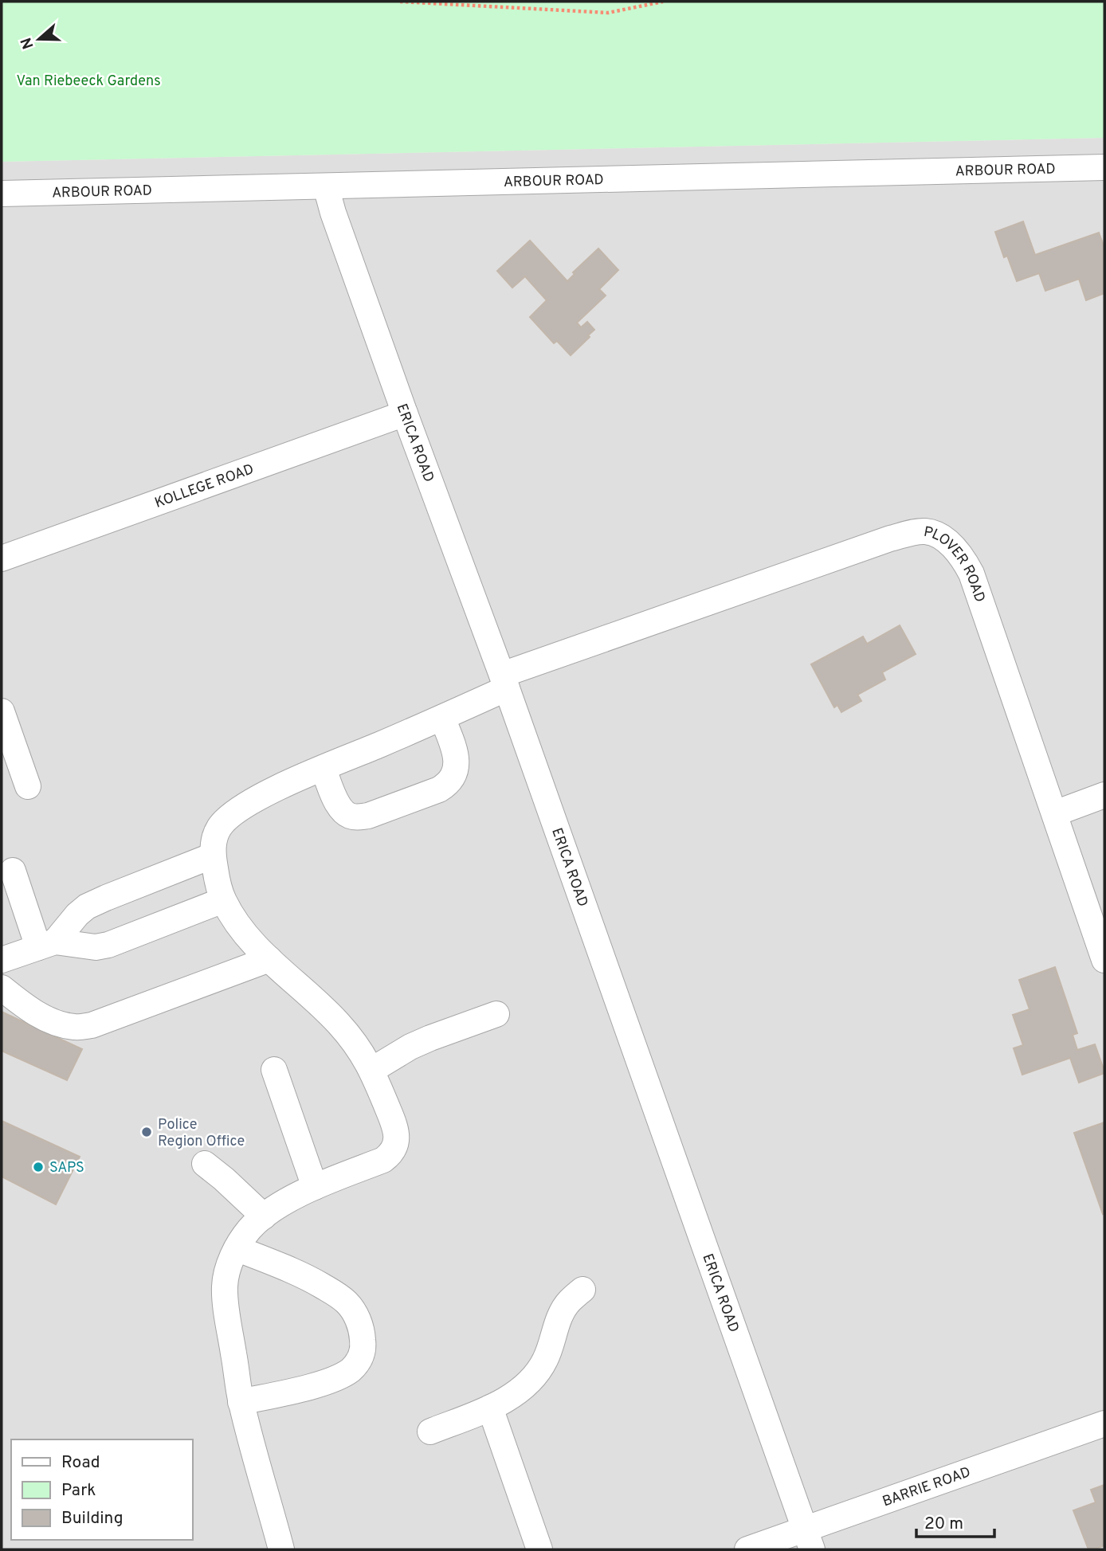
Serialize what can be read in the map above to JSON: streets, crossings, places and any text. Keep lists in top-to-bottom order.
{
  "streets": {
    "street": [
      "ARBOUR ROAD",
      "ERICA ROAD",
      "KOLLEGE ROAD",
      "PLOVER ROAD",
      "BARRIE ROAD"
    ]
  },
  "crossings": [
    ["ARBOUR ROAD", "ERICA ROAD"],
    ["ERICA ROAD", "KOLLEGE ROAD"],
    ["ERICA ROAD", "PLOVER ROAD"],
    ["ERICA ROAD", "BARRIE ROAD"]
  ],
  "parks": ["Van Riebeeck Gardens"],
  "places": ["Police Region Office", "SAPS"],
  "legend": ["Road", "Park", "Building"],
  "scale_bar": "20 m",
  "north": "left"
}
